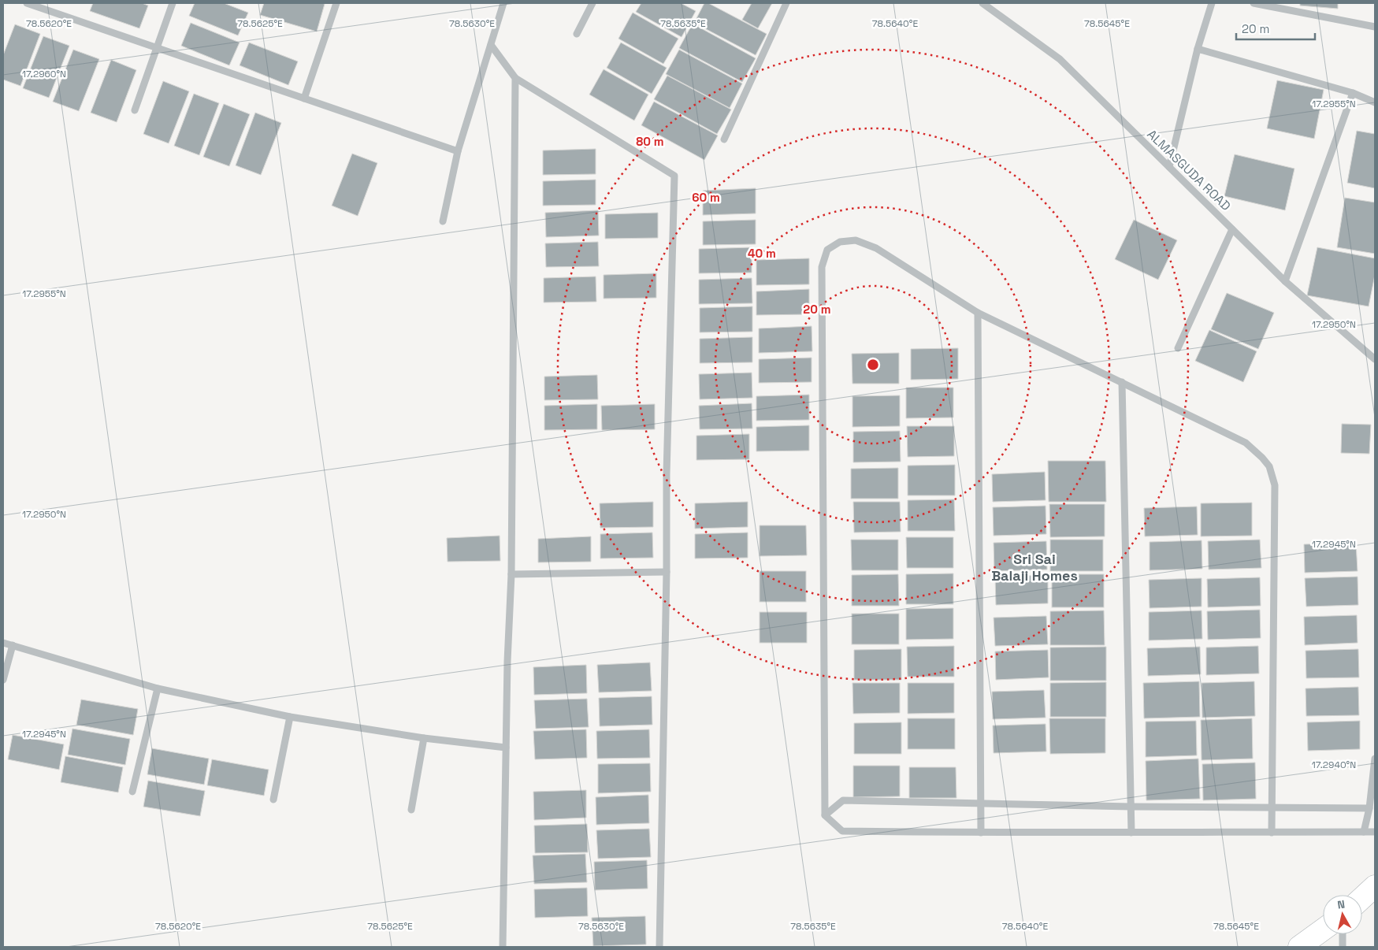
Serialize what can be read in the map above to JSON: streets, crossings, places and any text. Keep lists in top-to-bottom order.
{
  "streets": {
    "street": ["ALMASGUDA ROAD"]
  },
  "districts": ["Sri Sai Balaji Homes"],
  "scale_bar": "20 m",
  "north": "top",
  "coordinates": [
    "78.5620°E",
    "78.5625°E",
    "78.5630°E",
    "78.5635°E",
    "78.5640°E",
    "78.5645°E",
    "17.2960°N",
    "17.2955°N",
    "17.2950°N",
    "17.2945°N",
    "17.2940°N"
  ],
  "rings": [
    "80 m",
    "60 m",
    "40 m",
    "20 m"
  ]
}
